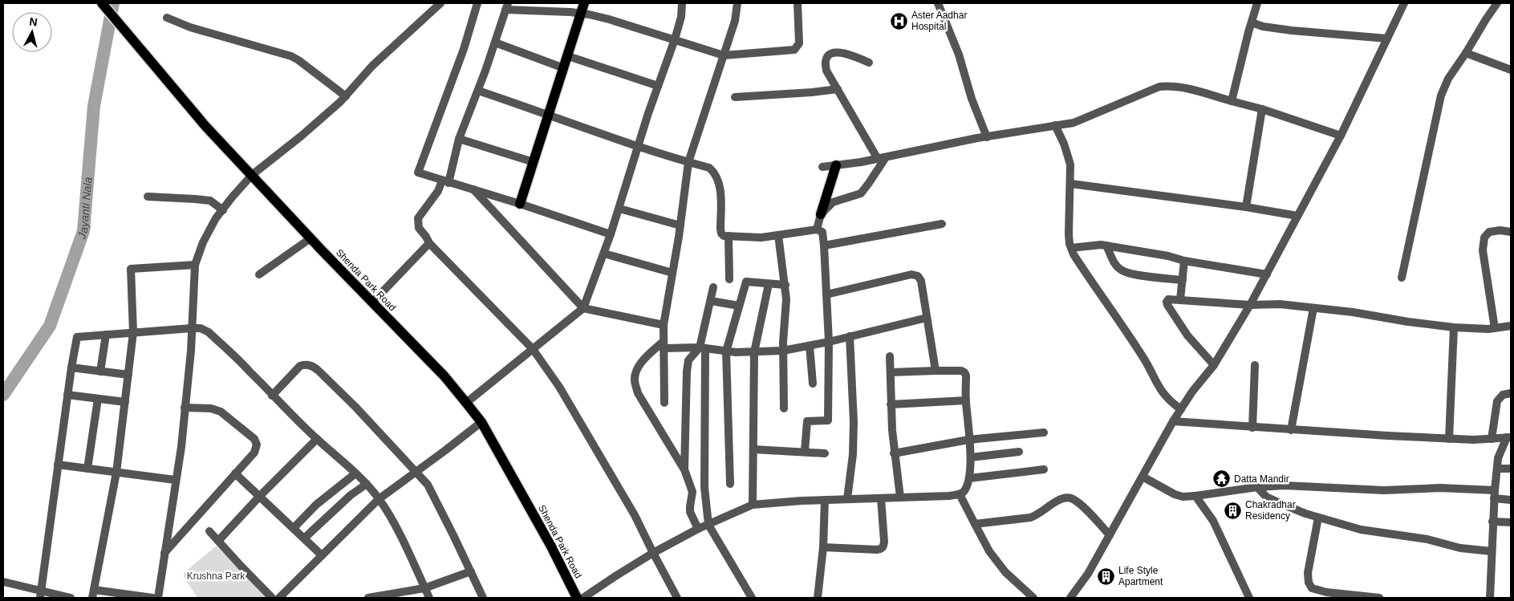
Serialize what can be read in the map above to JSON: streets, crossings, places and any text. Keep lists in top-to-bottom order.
{
  "streets": {
    "main road": ["Shenda Park Road"]
  },
  "water": ["Jayanti Nala"],
  "parks": ["Krushna Park"],
  "places": {
    "hospital": ["Aster Aadhar Hospital"],
    "temple": ["Datta Mandir"],
    "building": ["Chakradhar Residency", "Life Style Apartment"]
  },
  "north": "top"
}
